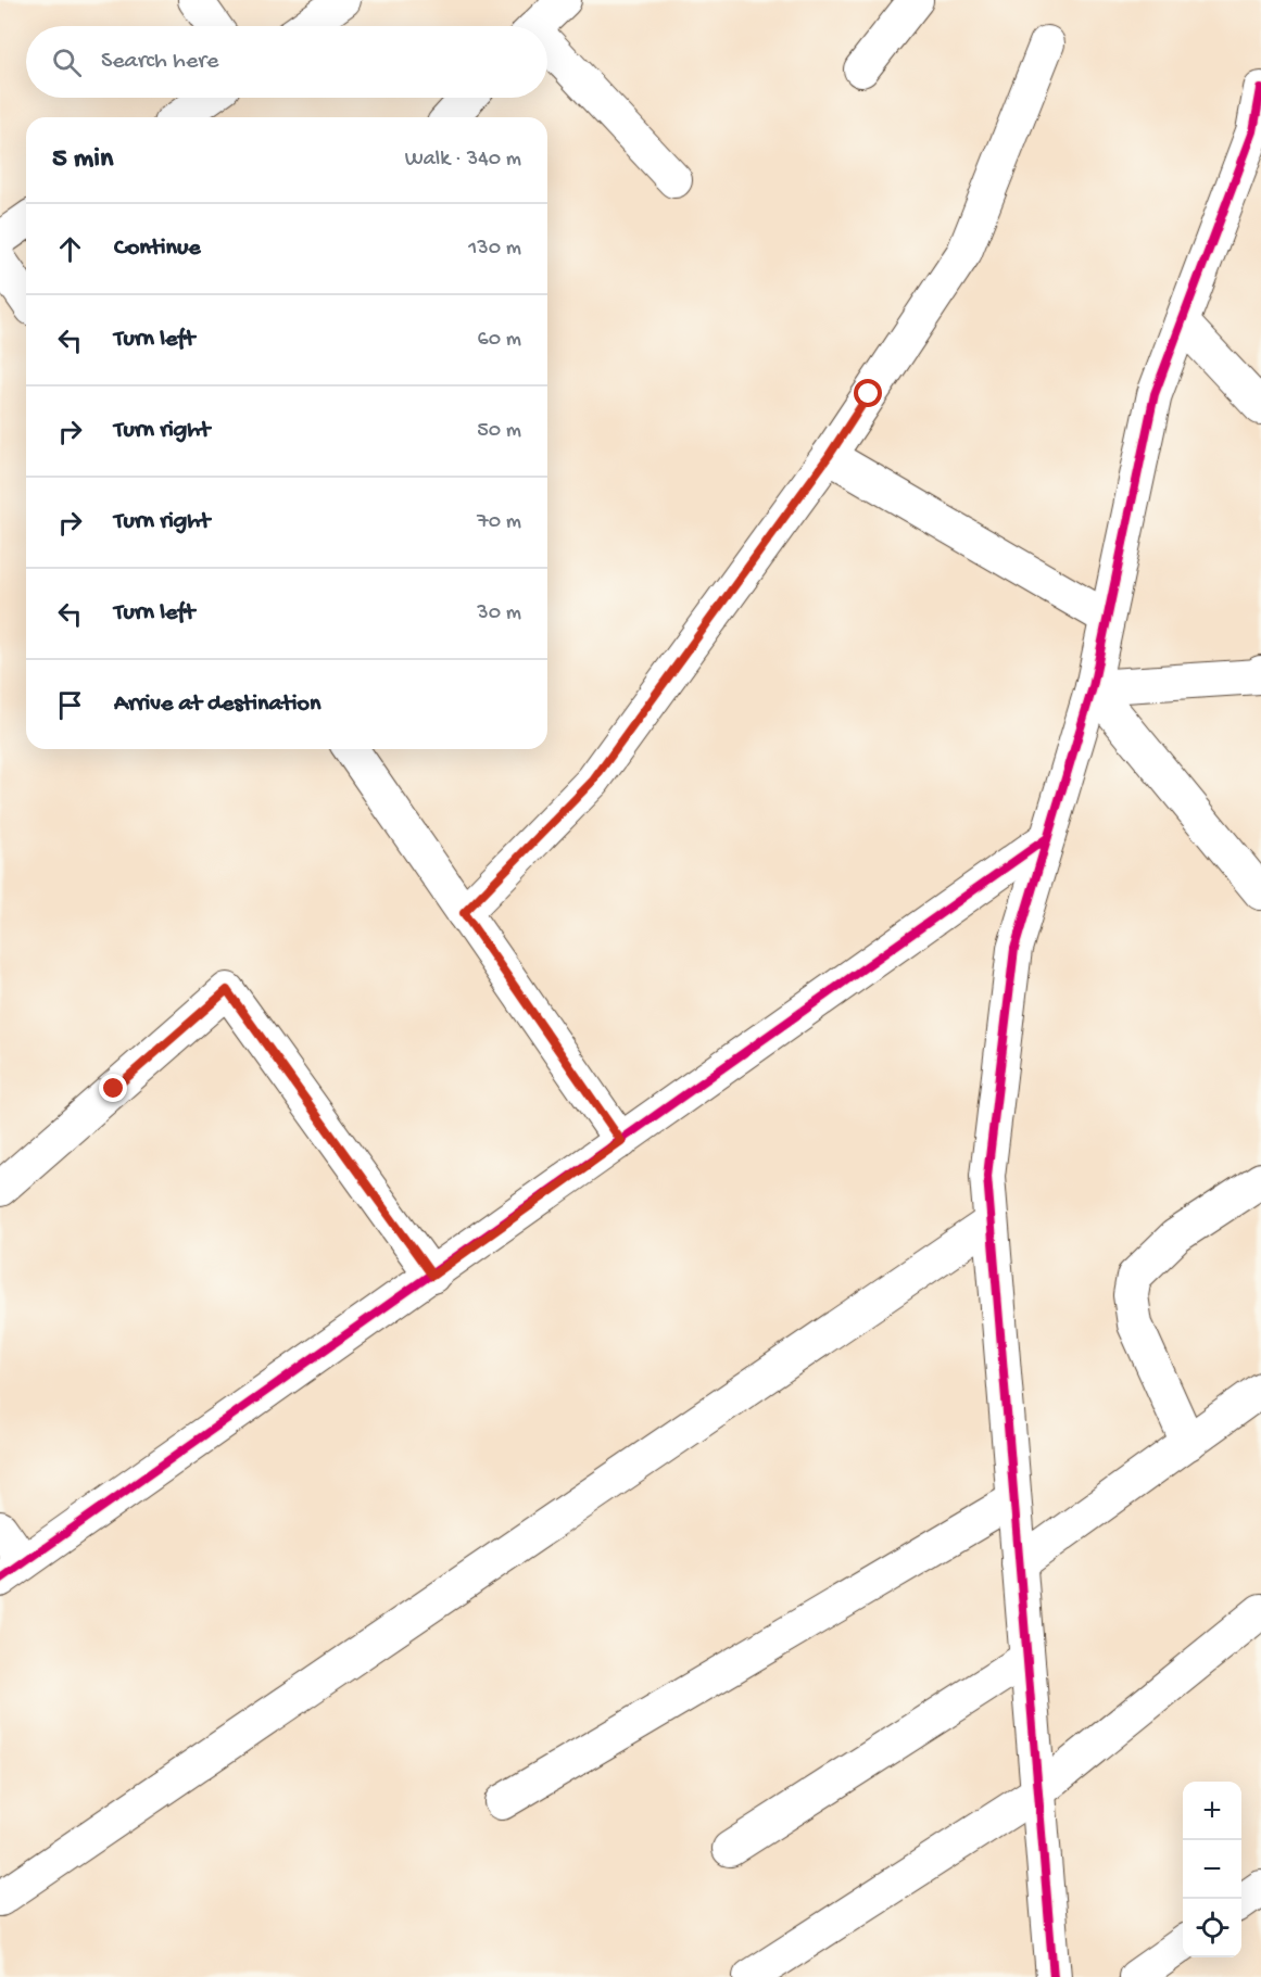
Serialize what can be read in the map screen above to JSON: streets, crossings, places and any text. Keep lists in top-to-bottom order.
{
  "page": {
    "search": "Search here",
    "heading": ["5 min", "Walk · 340 m"],
    "list": [
      ["Continue", "130 m"],
      ["Turn left", "60 m"],
      ["Turn right", "50 m"],
      ["Turn right", "70 m"],
      ["Turn left", "30 m"],
      "Arrive at destination"
    ],
    "map_buttons": ["+", "−"]
  }
}
